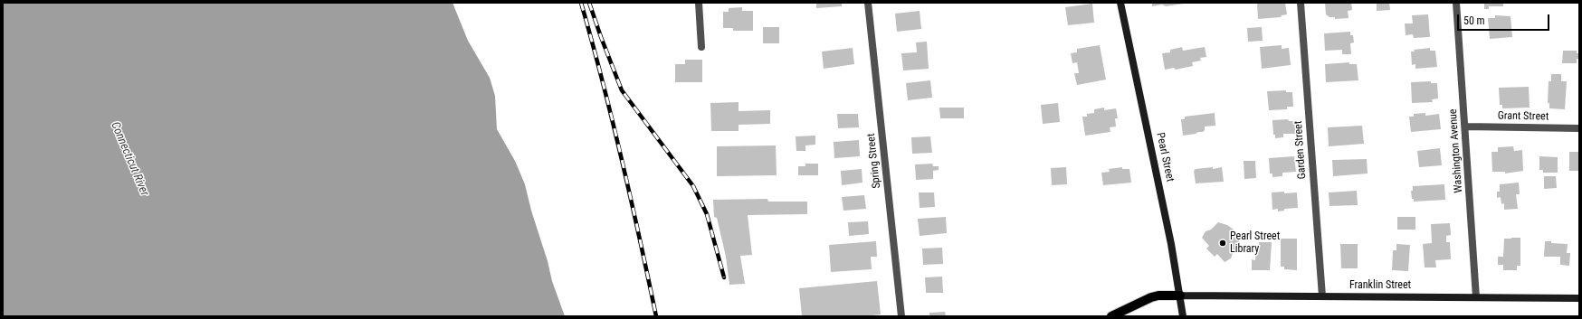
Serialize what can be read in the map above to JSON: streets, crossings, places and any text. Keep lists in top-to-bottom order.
{
  "streets": {
    "main road": ["Pearl Street", "Franklin Street"],
    "street": [
      "Grant Street",
      "Garden Street",
      "Washington Avenue",
      "Spring Street"
    ]
  },
  "crossings": [
    ["Grant Street", "Washington Avenue"],
    ["Garden Street", "Franklin Street"],
    ["Washington Avenue", "Franklin Street"],
    ["Pearl Street", "Franklin Street"]
  ],
  "water": ["Connecticut River"],
  "places": ["Pearl Street Library"],
  "scale_bar": "50 m"
}
